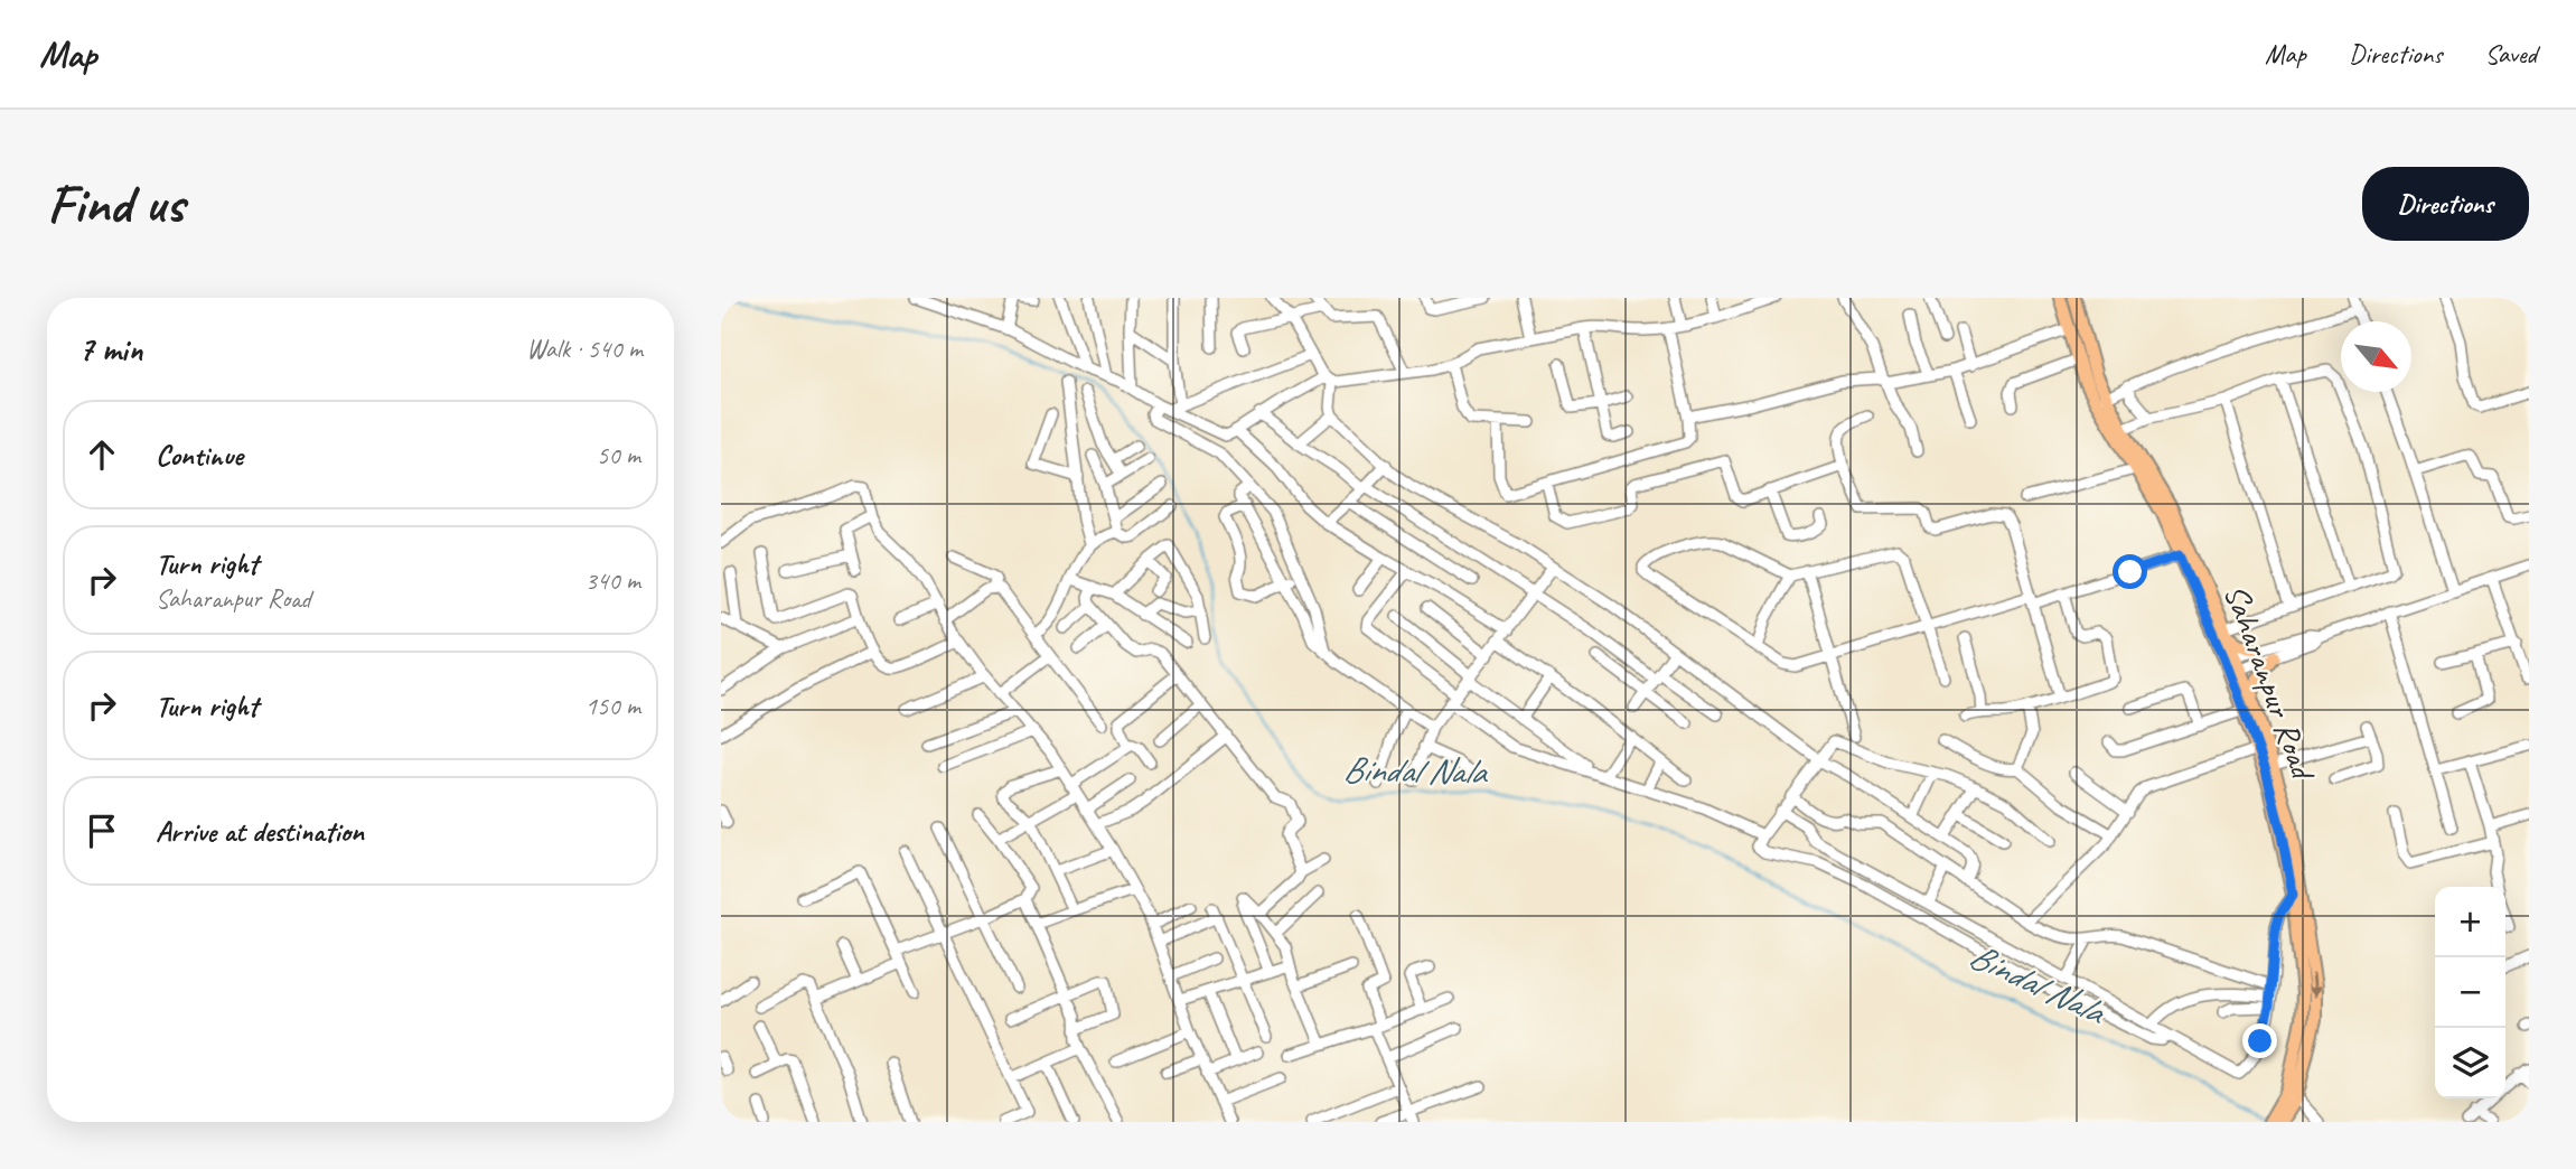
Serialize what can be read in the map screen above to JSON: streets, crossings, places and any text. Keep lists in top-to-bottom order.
{
  "streets": {
    "main road": ["Saharanpur Road"]
  },
  "water": ["Bindal Nala"],
  "north": "bottom right",
  "page": {
    "header": "Map",
    "nav": ["Map", "Directions", "Saved"],
    "buttons": "Directions",
    "title": "Find us",
    "heading": ["7 min", "Walk · 540 m"],
    "list": [
      ["Continue", "50 m"],
      ["Turn right", "Saharanpur Road", "340 m"],
      ["Turn right", "150 m"],
      "Arrive at destination"
    ],
    "map_buttons": ["+", "−"]
  }
}
